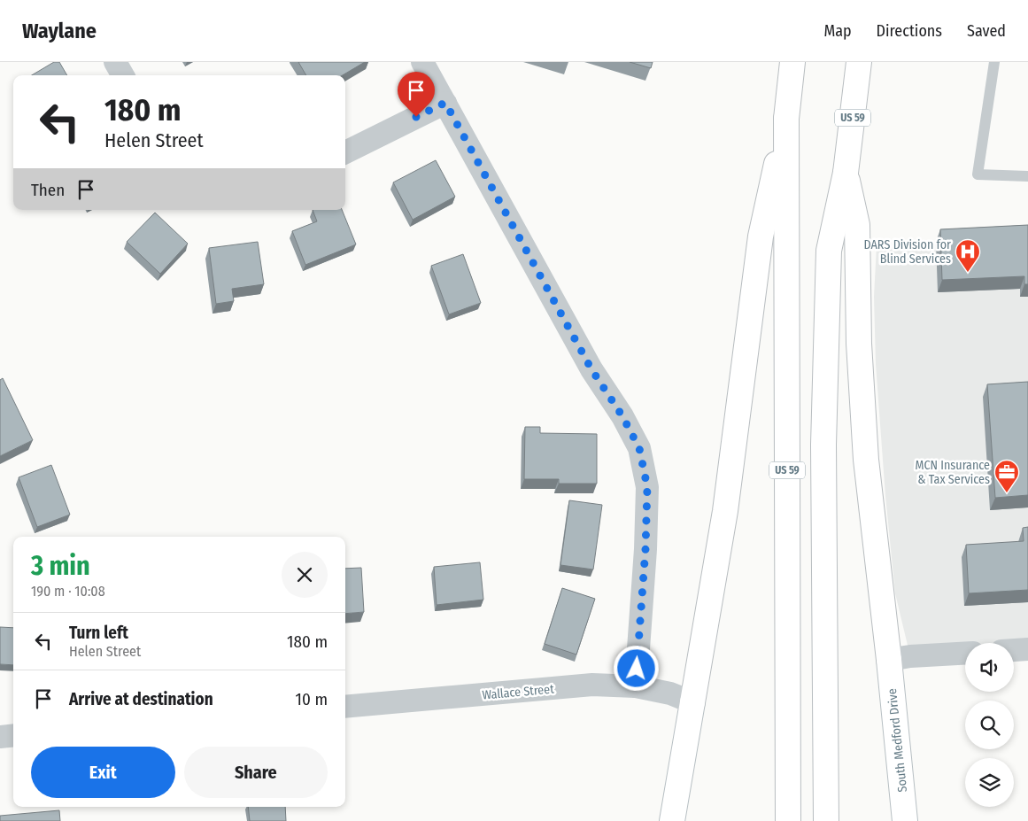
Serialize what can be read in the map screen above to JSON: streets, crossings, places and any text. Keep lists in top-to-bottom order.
{
  "streets": {
    "main road": ["US 59", "South Medford Drive"],
    "street": ["Wallace Street"]
  },
  "crossings": [
    ["US 59", "South Medford Drive"]
  ],
  "places": {
    "hospital": ["DARS Division for Blind Services"],
    "office": ["MCN Insurance & Tax Services"]
  },
  "page": {
    "header": "Waylane",
    "nav": ["Map", "Directions", "Saved"],
    "turn": ["180 m", "Helen Street"],
    "then": "Then",
    "heading": ["3 min", "190 m · 10:08"],
    "list": [
      {
        "name": "Turn left",
        "note": "Helen Street",
        "value": "180 m"
      },
      {
        "name": "Arrive at destination",
        "value": "10 m"
      }
    ],
    "buttons": ["Exit", "Share"]
  }
}
